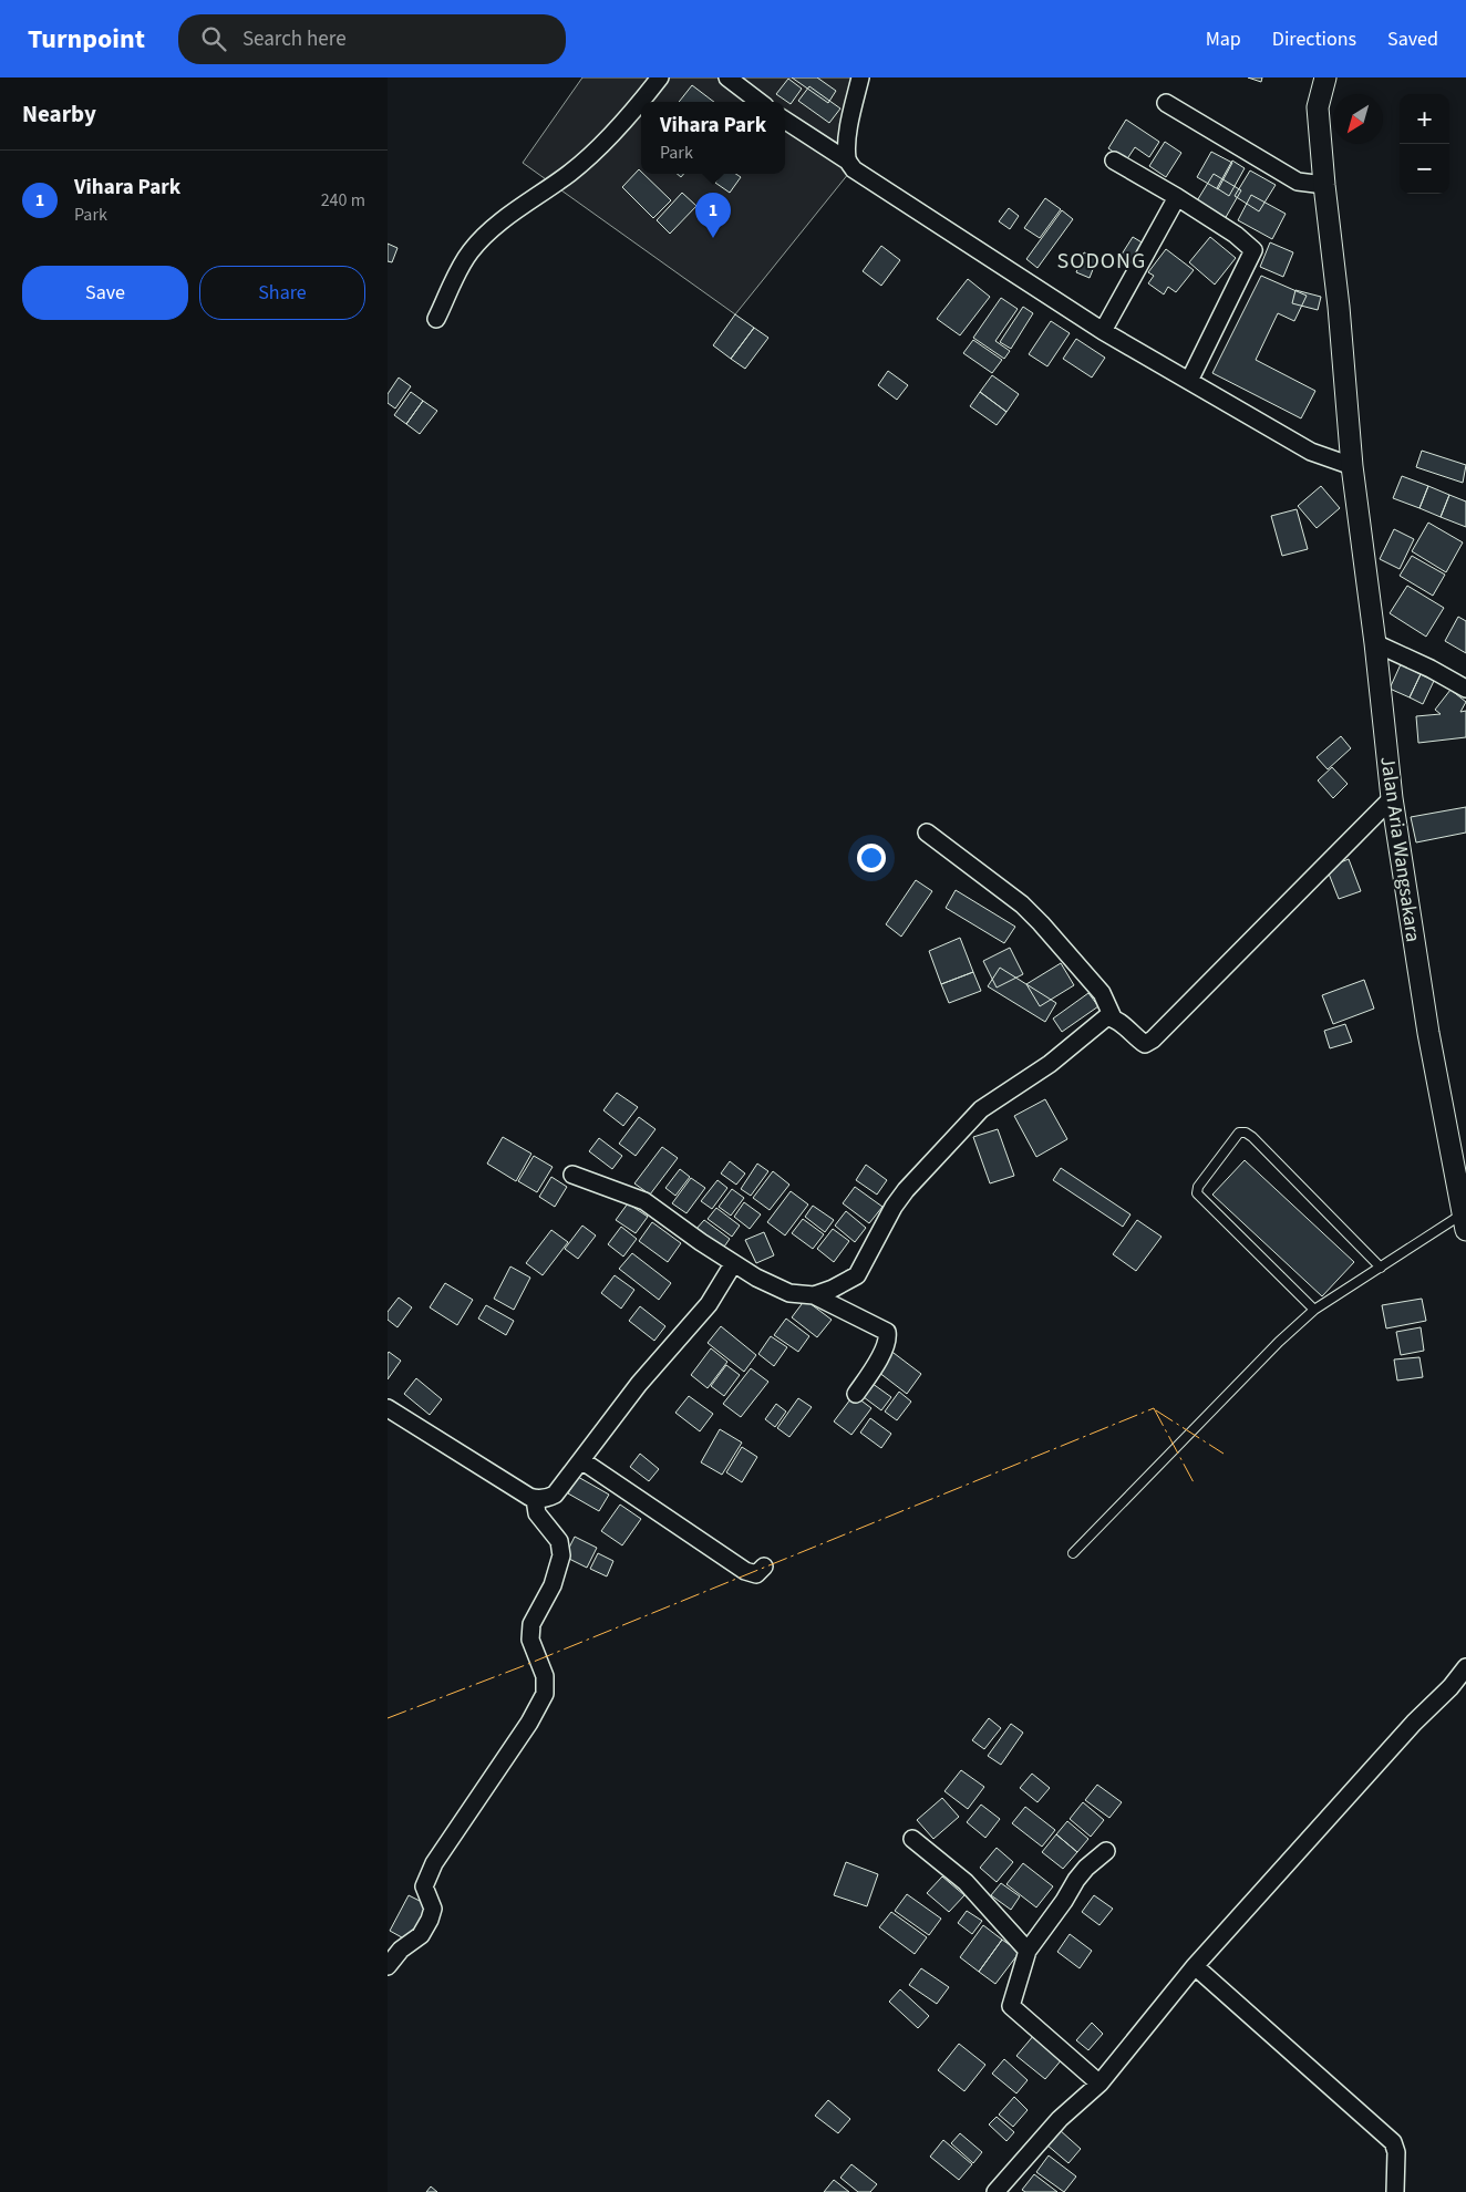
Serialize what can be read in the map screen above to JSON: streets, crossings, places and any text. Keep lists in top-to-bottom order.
{
  "streets": {
    "street": ["Jalan Aria Wangsakara"]
  },
  "districts": ["SODONG"],
  "north": "bottom left",
  "page": {
    "header": "Turnpoint",
    "search": "Search here",
    "nav": ["Map", "Directions", "Saved"],
    "heading": "Nearby",
    "map_buttons": ["+", "−"],
    "popup": ["Vihara Park", "Park"],
    "list": [
      {
        "mark": "1",
        "name": "Vihara Park",
        "note": "Park",
        "value": "240 m"
      }
    ],
    "pins": "1",
    "buttons": ["Save", "Share"]
  }
}
